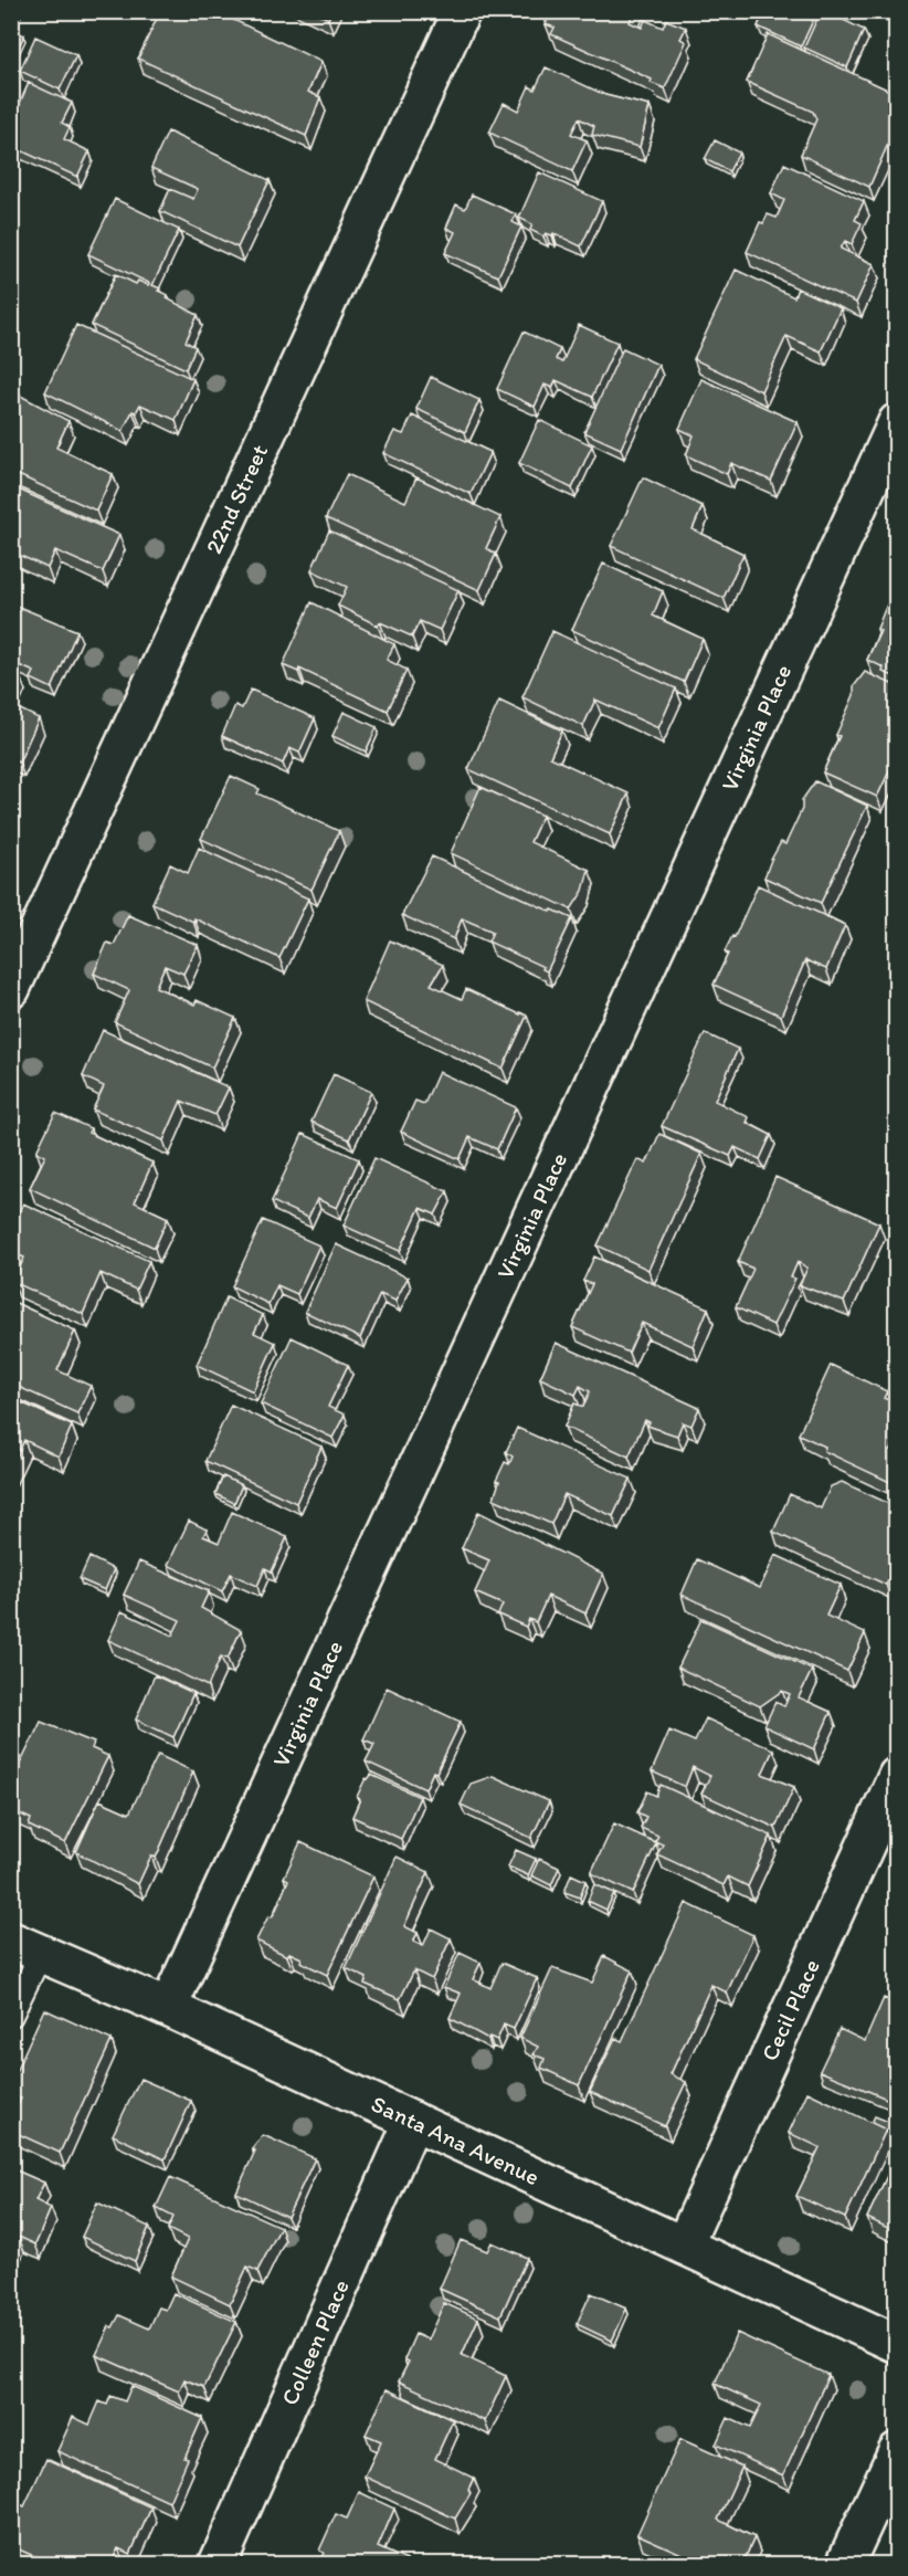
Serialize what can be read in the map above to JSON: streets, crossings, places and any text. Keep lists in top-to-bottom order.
{
  "streets": {
    "street": [
      "22nd Street",
      "Virginia Place",
      "Cecil Place",
      "Santa Ana Avenue",
      "Colleen Place"
    ]
  },
  "crossings": [
    ["Virginia Place", "Santa Ana Avenue"],
    ["Cecil Place", "Santa Ana Avenue"],
    ["Santa Ana Avenue", "Colleen Place"]
  ]
}
